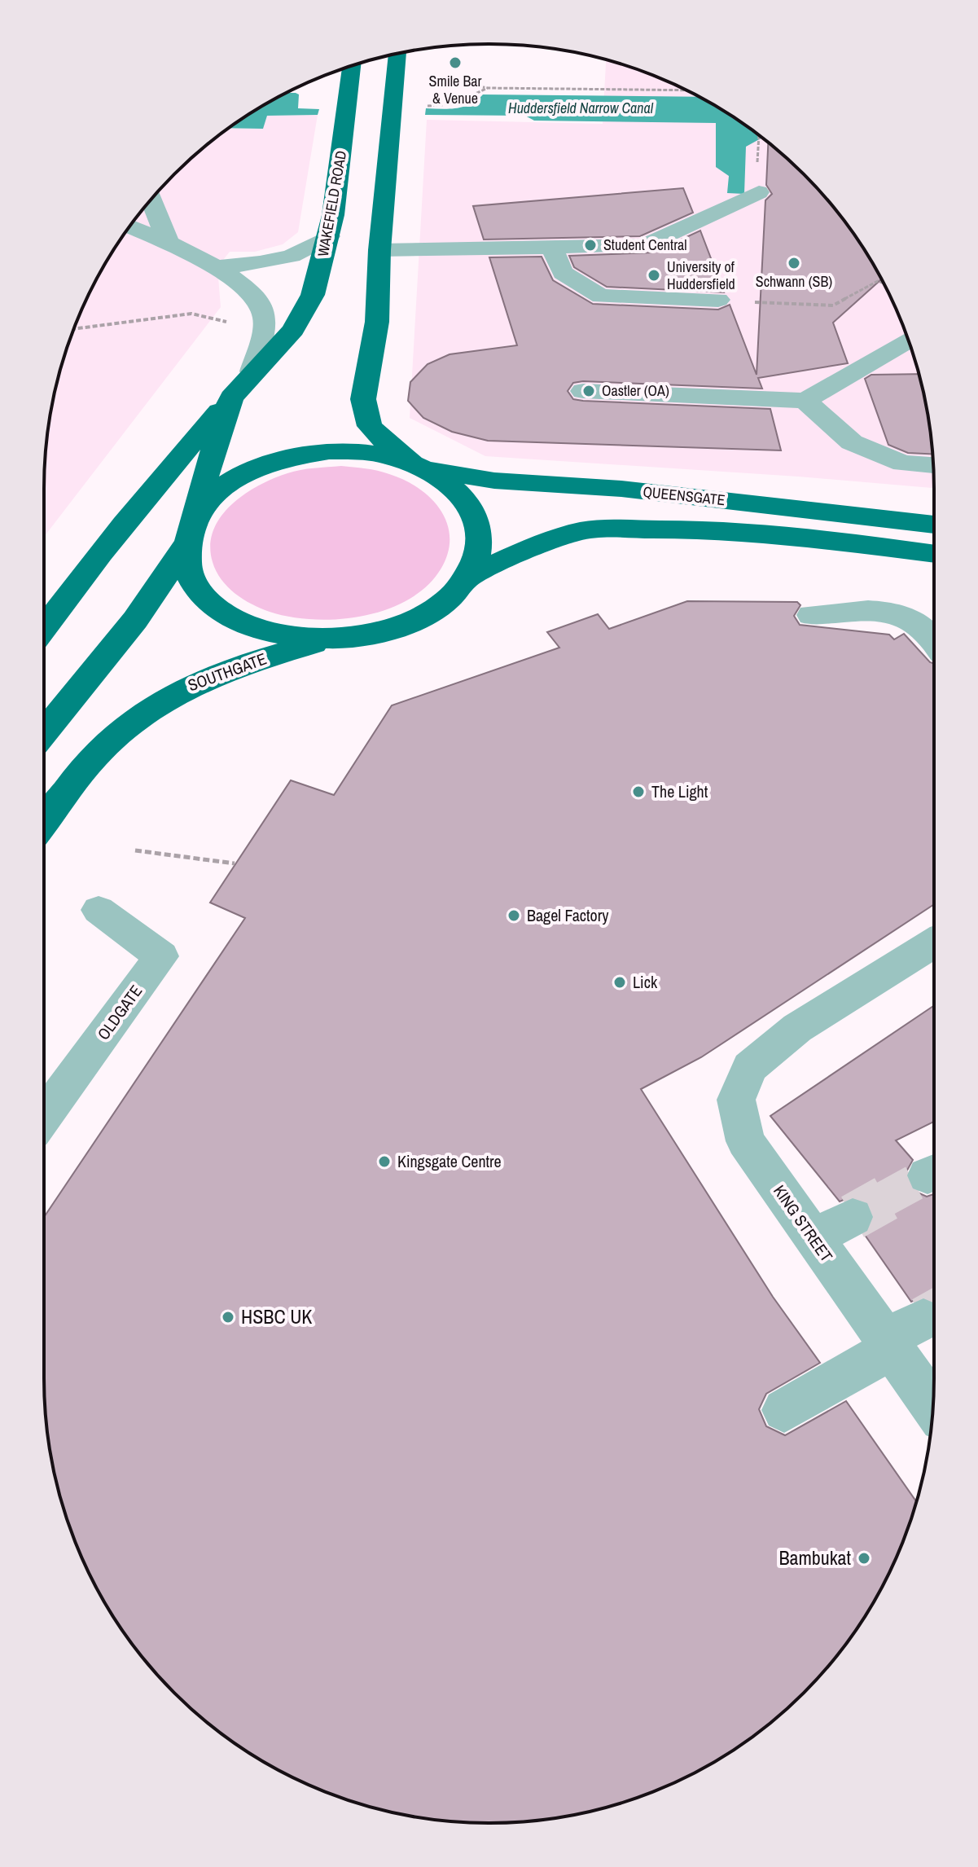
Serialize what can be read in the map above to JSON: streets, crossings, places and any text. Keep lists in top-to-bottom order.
{
  "streets": {
    "highway": ["WAKEFIELD ROAD", "QUEENSGATE", "SOUTHGATE"],
    "street": ["OLDGATE", "KING STREET"]
  },
  "water": ["Huddersfield Narrow Canal"],
  "places": [
    "Smile Bar & Venue",
    "Student Central",
    "Schwann (SB)",
    "University of Huddersfield",
    "Oastler (OA)",
    "The Light",
    "Bagel Factory",
    "Lick",
    "Kingsgate Centre",
    "HSBC UK",
    "Bambukat"
  ]
}
